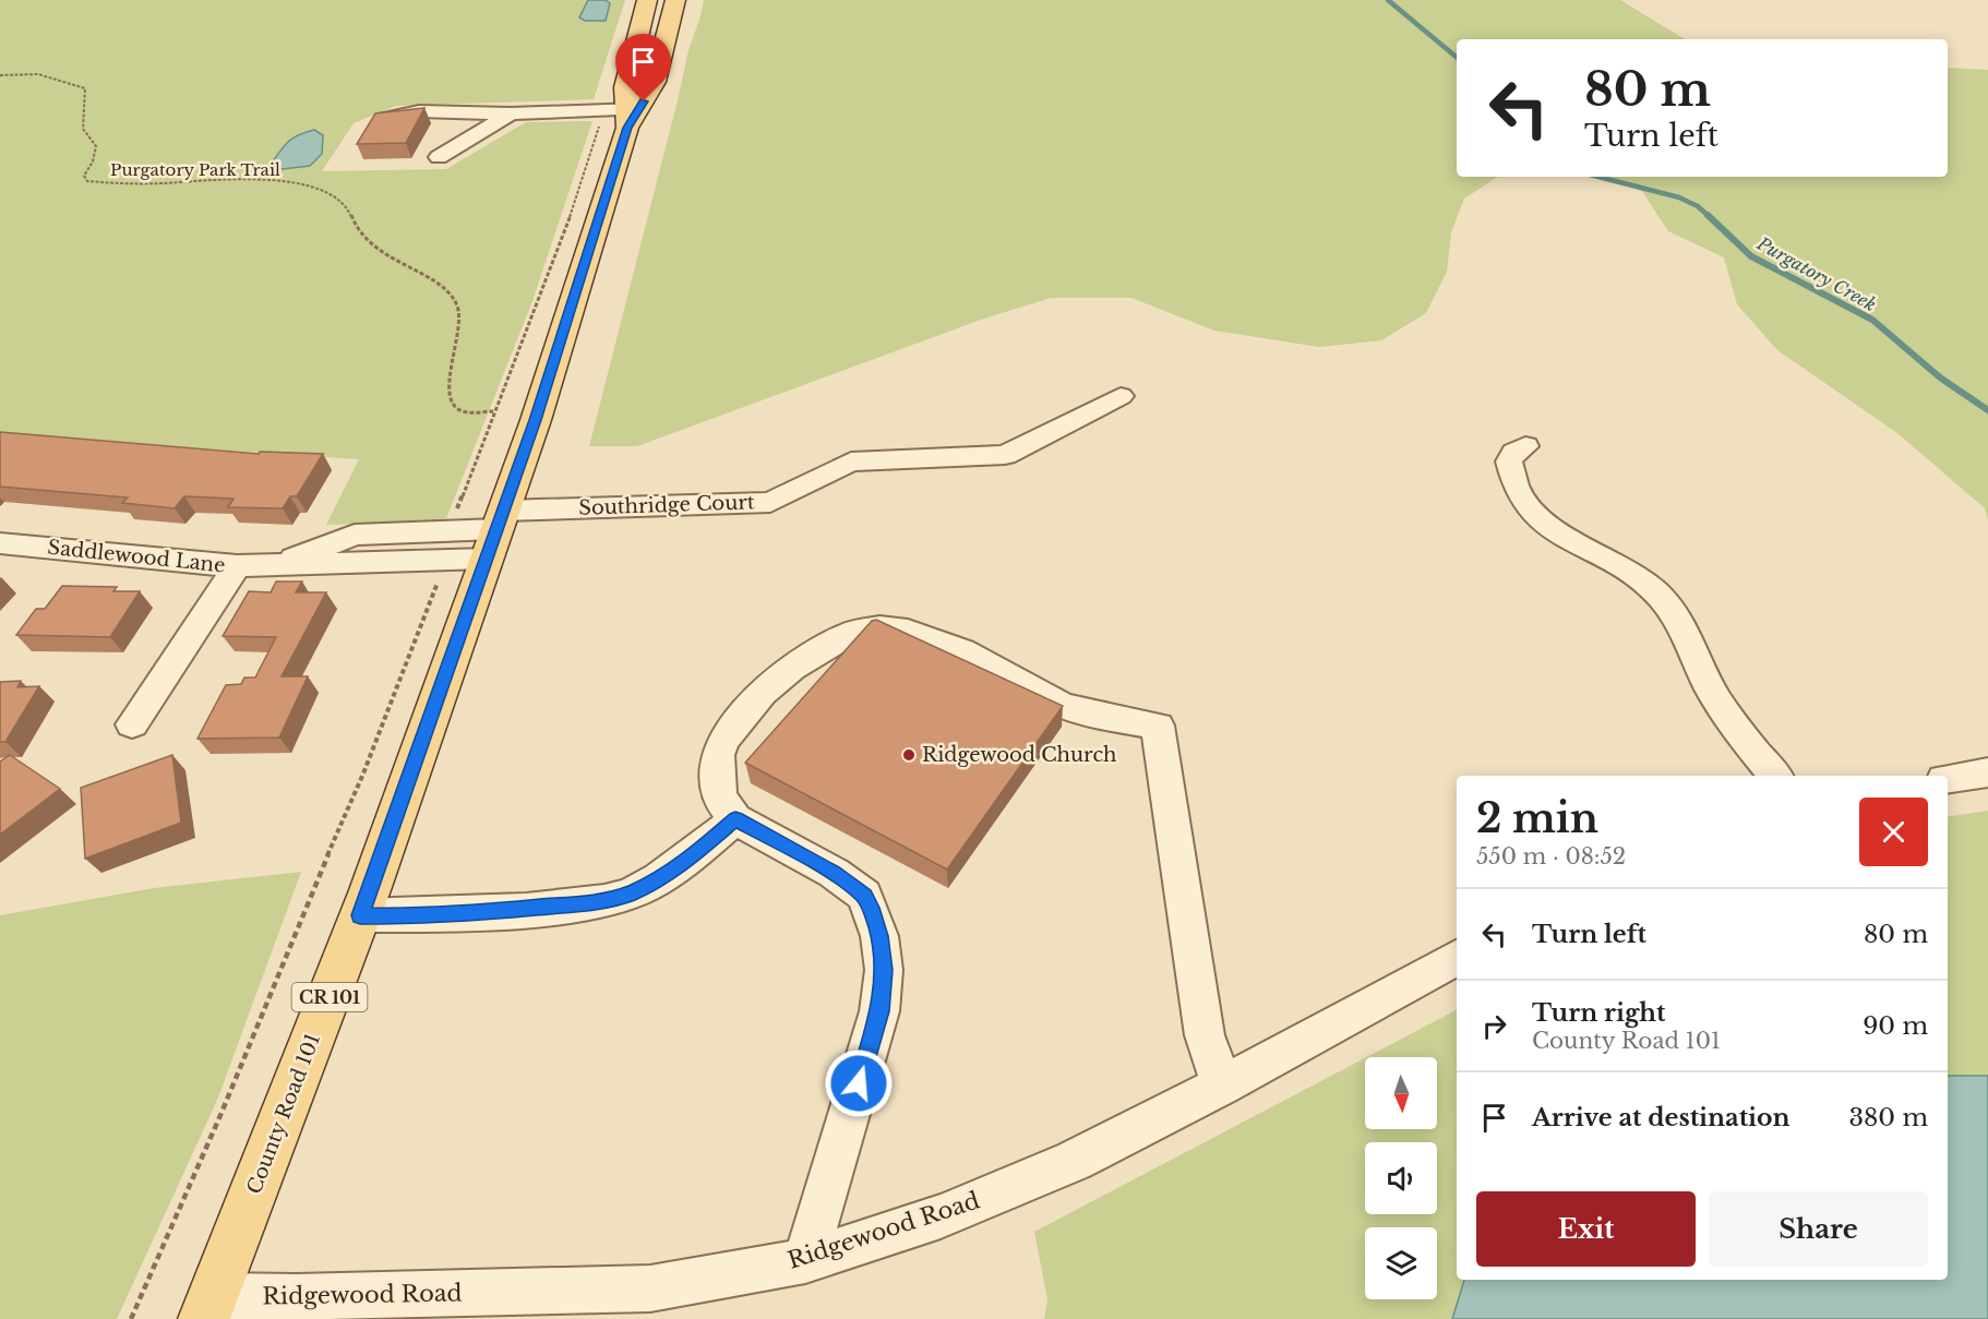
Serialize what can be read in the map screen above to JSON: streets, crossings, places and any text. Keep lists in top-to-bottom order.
{
  "streets": {
    "main road": ["CR 101", "County Road 101"],
    "street": ["Southridge Court", "Saddlewood Lane", "Ridgewood Road"],
    "path": ["Purgatory Park Trail"]
  },
  "crossings": [
    ["Southridge Court", "Saddlewood Lane"],
    ["Southridge Court", "County Road 101"],
    ["Saddlewood Lane", "County Road 101"],
    ["County Road 101", "Ridgewood Road"]
  ],
  "water": ["Purgatory Creek"],
  "places": ["Ridgewood Church"],
  "north": "bottom",
  "page": {
    "turn": ["80 m", "Turn left"],
    "heading": ["2 min", "550 m · 08:52"],
    "list": [
      {
        "name": "Turn left",
        "value": "80 m"
      },
      {
        "name": "Turn right",
        "note": "County Road 101",
        "value": "90 m"
      },
      {
        "name": "Arrive at destination",
        "value": "380 m"
      }
    ],
    "buttons": ["Exit", "Share"]
  }
}
